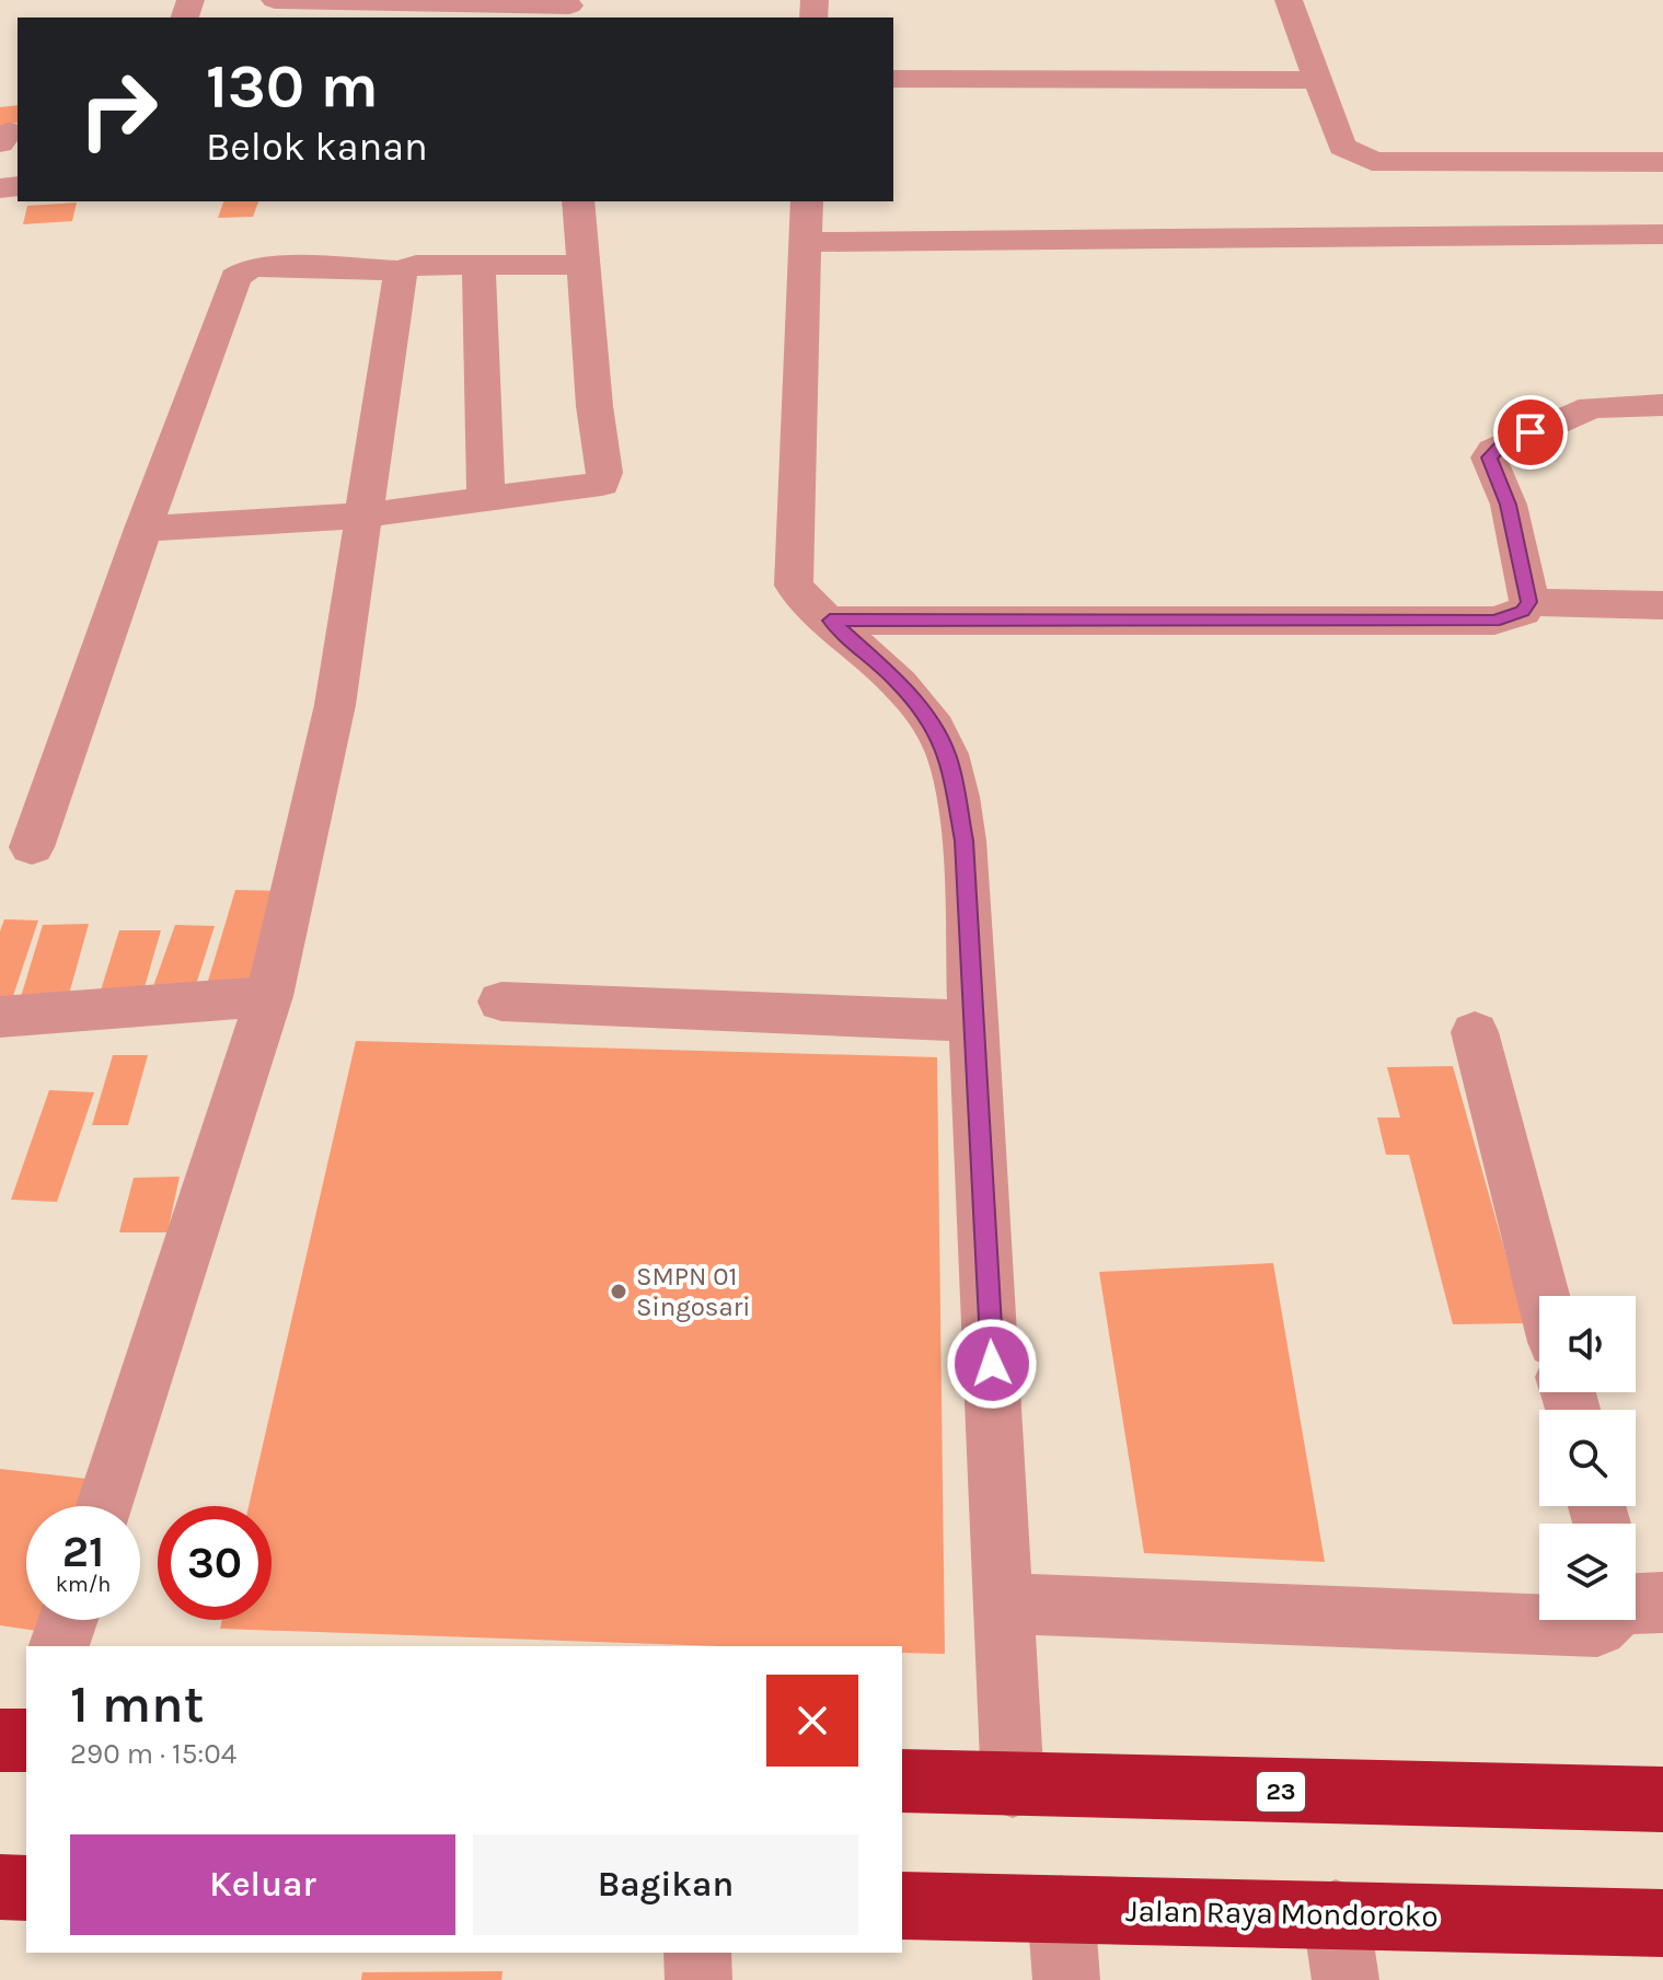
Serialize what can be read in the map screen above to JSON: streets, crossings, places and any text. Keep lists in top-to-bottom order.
{
  "streets": {
    "highway": ["23", "Jalan Raya Mondoroko"]
  },
  "places": ["SMPN 01 Singosari"],
  "page": {
    "turn": ["130 m", "Belok kanan"],
    "speed": "21 km/h",
    "limit": "30",
    "heading": ["1 mnt", "290 m · 15:04"],
    "buttons": ["Keluar", "Bagikan"]
  }
}
